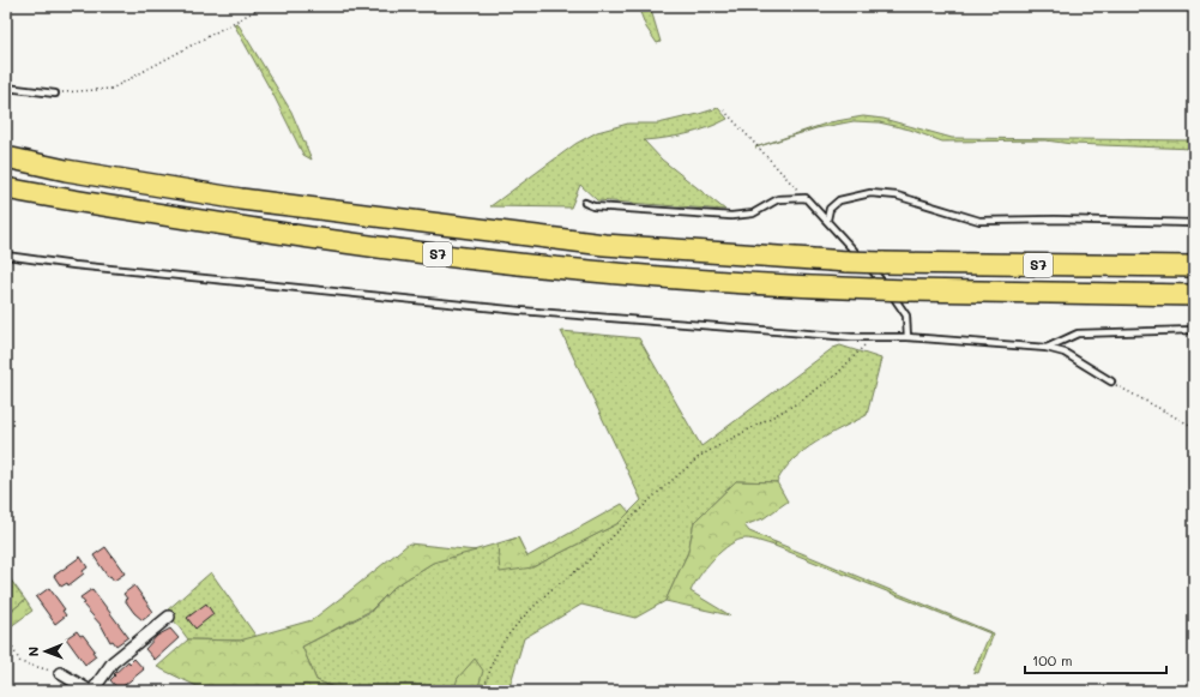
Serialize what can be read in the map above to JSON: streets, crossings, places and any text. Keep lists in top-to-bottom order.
{
  "streets": {
    "highway": ["S7"]
  },
  "scale_bar": "100 m",
  "north": "left"
}
